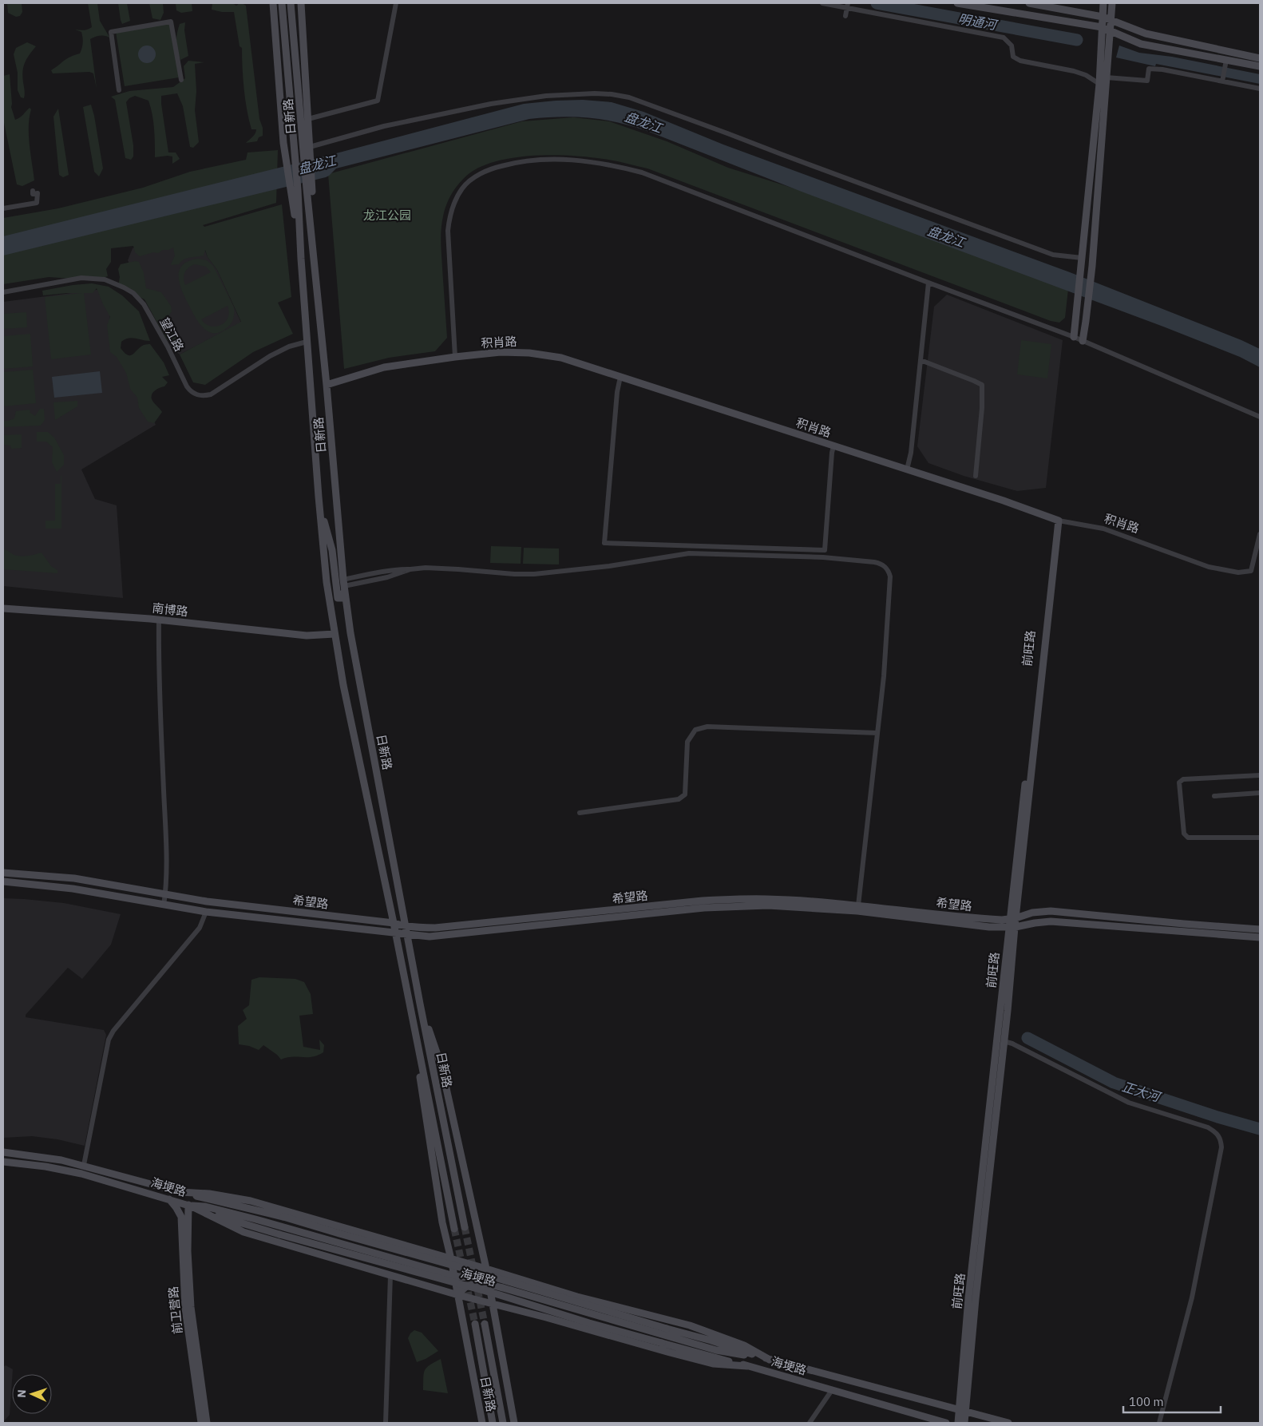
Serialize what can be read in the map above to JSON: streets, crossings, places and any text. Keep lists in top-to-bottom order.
{
  "streets": {
    "main road": [
      "日新路",
      "积肖路",
      "南博路",
      "前旺路",
      "希望路",
      "海埂路",
      "前卫营路"
    ],
    "street": ["望江路"]
  },
  "crossings": [
    ["日新路", "望江路"],
    ["日新路", "积肖路"],
    ["日新路", "南博路"],
    ["日新路", "希望路"],
    ["积肖路", "前旺路"],
    ["前旺路", "希望路"],
    ["前旺路", "海埂路"],
    ["海埂路", "前卫营路"]
  ],
  "water": ["明通河", "盘龙江", "正大河"],
  "parks": ["龙江公园"],
  "scale_bar": "100 m",
  "north": "left"
}
